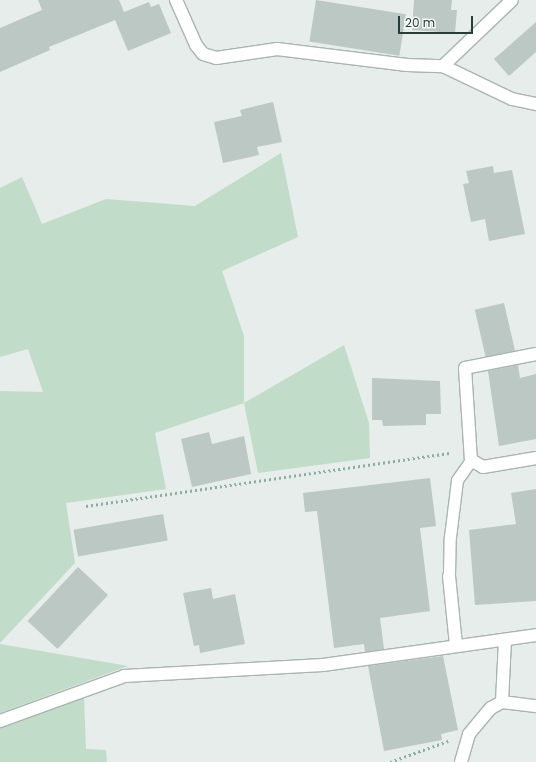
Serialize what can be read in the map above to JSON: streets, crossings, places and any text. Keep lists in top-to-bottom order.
{
  "scale_bar": "20 m"
}
